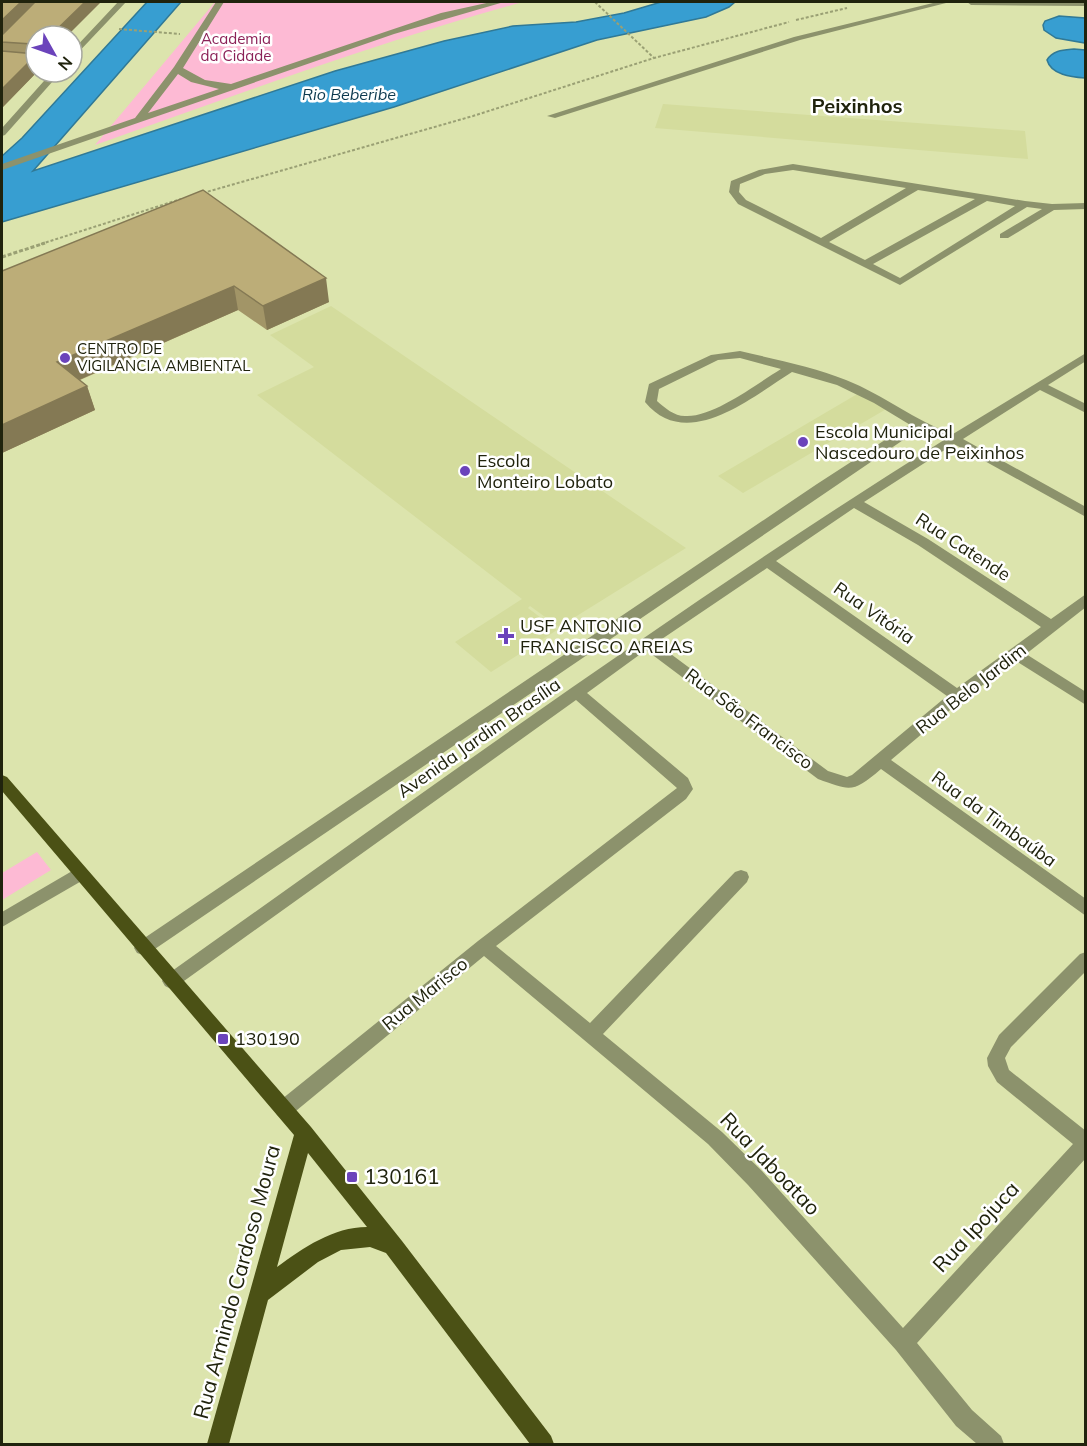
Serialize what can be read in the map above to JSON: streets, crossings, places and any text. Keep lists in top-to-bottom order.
{
  "streets": {
    "main road": ["Rua Armindo Cardoso Moura"],
    "street": [
      "Rua Catende",
      "Rua Vitória",
      "Rua Belo Jardim",
      "Rua São Francisco",
      "Avenida Jardim Brasília",
      "Rua da Timbaúba",
      "Rua Marisco",
      "Rua Jaboatao",
      "Rua Ipojuca"
    ]
  },
  "crossings": [
    ["Rua Catende", "Rua Belo Jardim"],
    ["Rua Catende", "Avenida Jardim Brasília"],
    ["Rua Vitória", "Rua Belo Jardim"],
    ["Rua Vitória", "Avenida Jardim Brasília"],
    ["Rua Belo Jardim", "Rua São Francisco"],
    ["Rua Belo Jardim", "Rua da Timbaúba"],
    ["Rua São Francisco", "Avenida Jardim Brasília"],
    ["Avenida Jardim Brasília", "Rua Marisco"],
    ["Rua Marisco", "Rua Jaboatao"],
    ["Rua Jaboatao", "Rua Ipojuca"]
  ],
  "districts": ["Peixinhos"],
  "water": ["Rio Beberibe"],
  "parks": ["Academia da Cidade"],
  "places": {
    "other": ["CENTRO DE VIGILANCIA AMBIENTAL", "Escola Municipal Nascedouro de Peixinhos", "Escola Monteiro Lobato"],
    "health": ["USF ANTONIO FRANCISCO AREIAS"],
    "transit": ["130190", "130161"]
  },
  "north": "bottom right"
}
